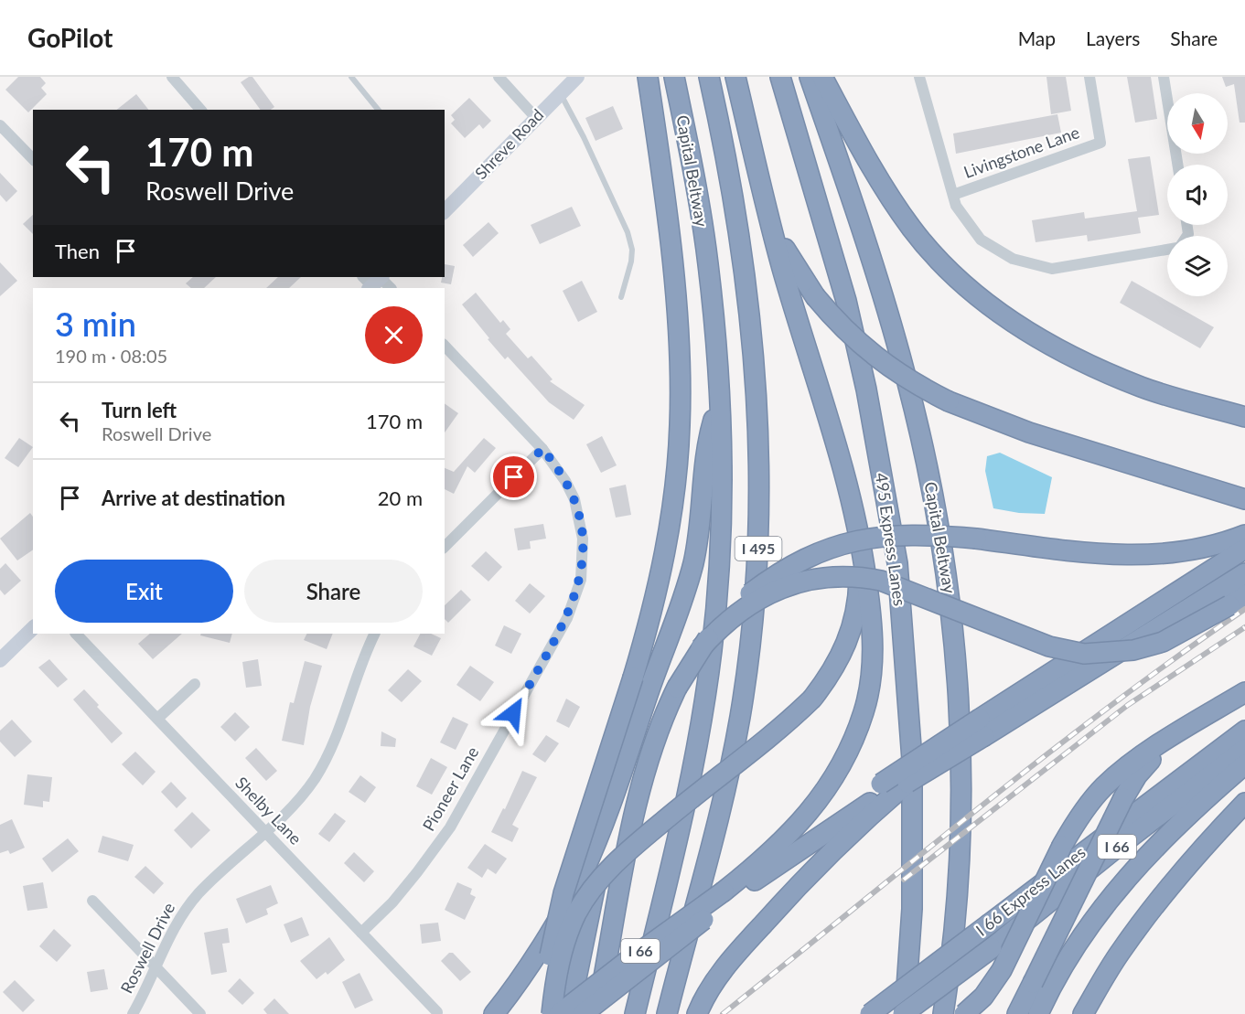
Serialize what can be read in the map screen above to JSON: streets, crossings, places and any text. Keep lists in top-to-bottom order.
{
  "streets": {
    "highway": [
      "Capital Beltway",
      "495 Express Lanes",
      "I 495",
      "I 66",
      "I 66 Express Lanes"
    ],
    "main road": ["Shreve Road"],
    "street": [
      "Livingstone Lane",
      "Pioneer Lane",
      "Shelby Lane",
      "Roswell Drive"
    ]
  },
  "crossings": [
    ["495 Express Lanes", "I 66"],
    ["Pioneer Lane", "Shelby Lane"],
    ["Shelby Lane", "Roswell Drive"]
  ],
  "north": "bottom",
  "page": {
    "header": "GoPilot",
    "nav": ["Map", "Layers", "Share"],
    "turn": ["170 m", "Roswell Drive"],
    "then": "Then",
    "heading": ["3 min", "190 m · 08:05"],
    "list": [
      {
        "name": "Turn left",
        "note": "Roswell Drive",
        "value": "170 m"
      },
      {
        "name": "Arrive at destination",
        "value": "20 m"
      }
    ],
    "buttons": ["Exit", "Share"]
  }
}
